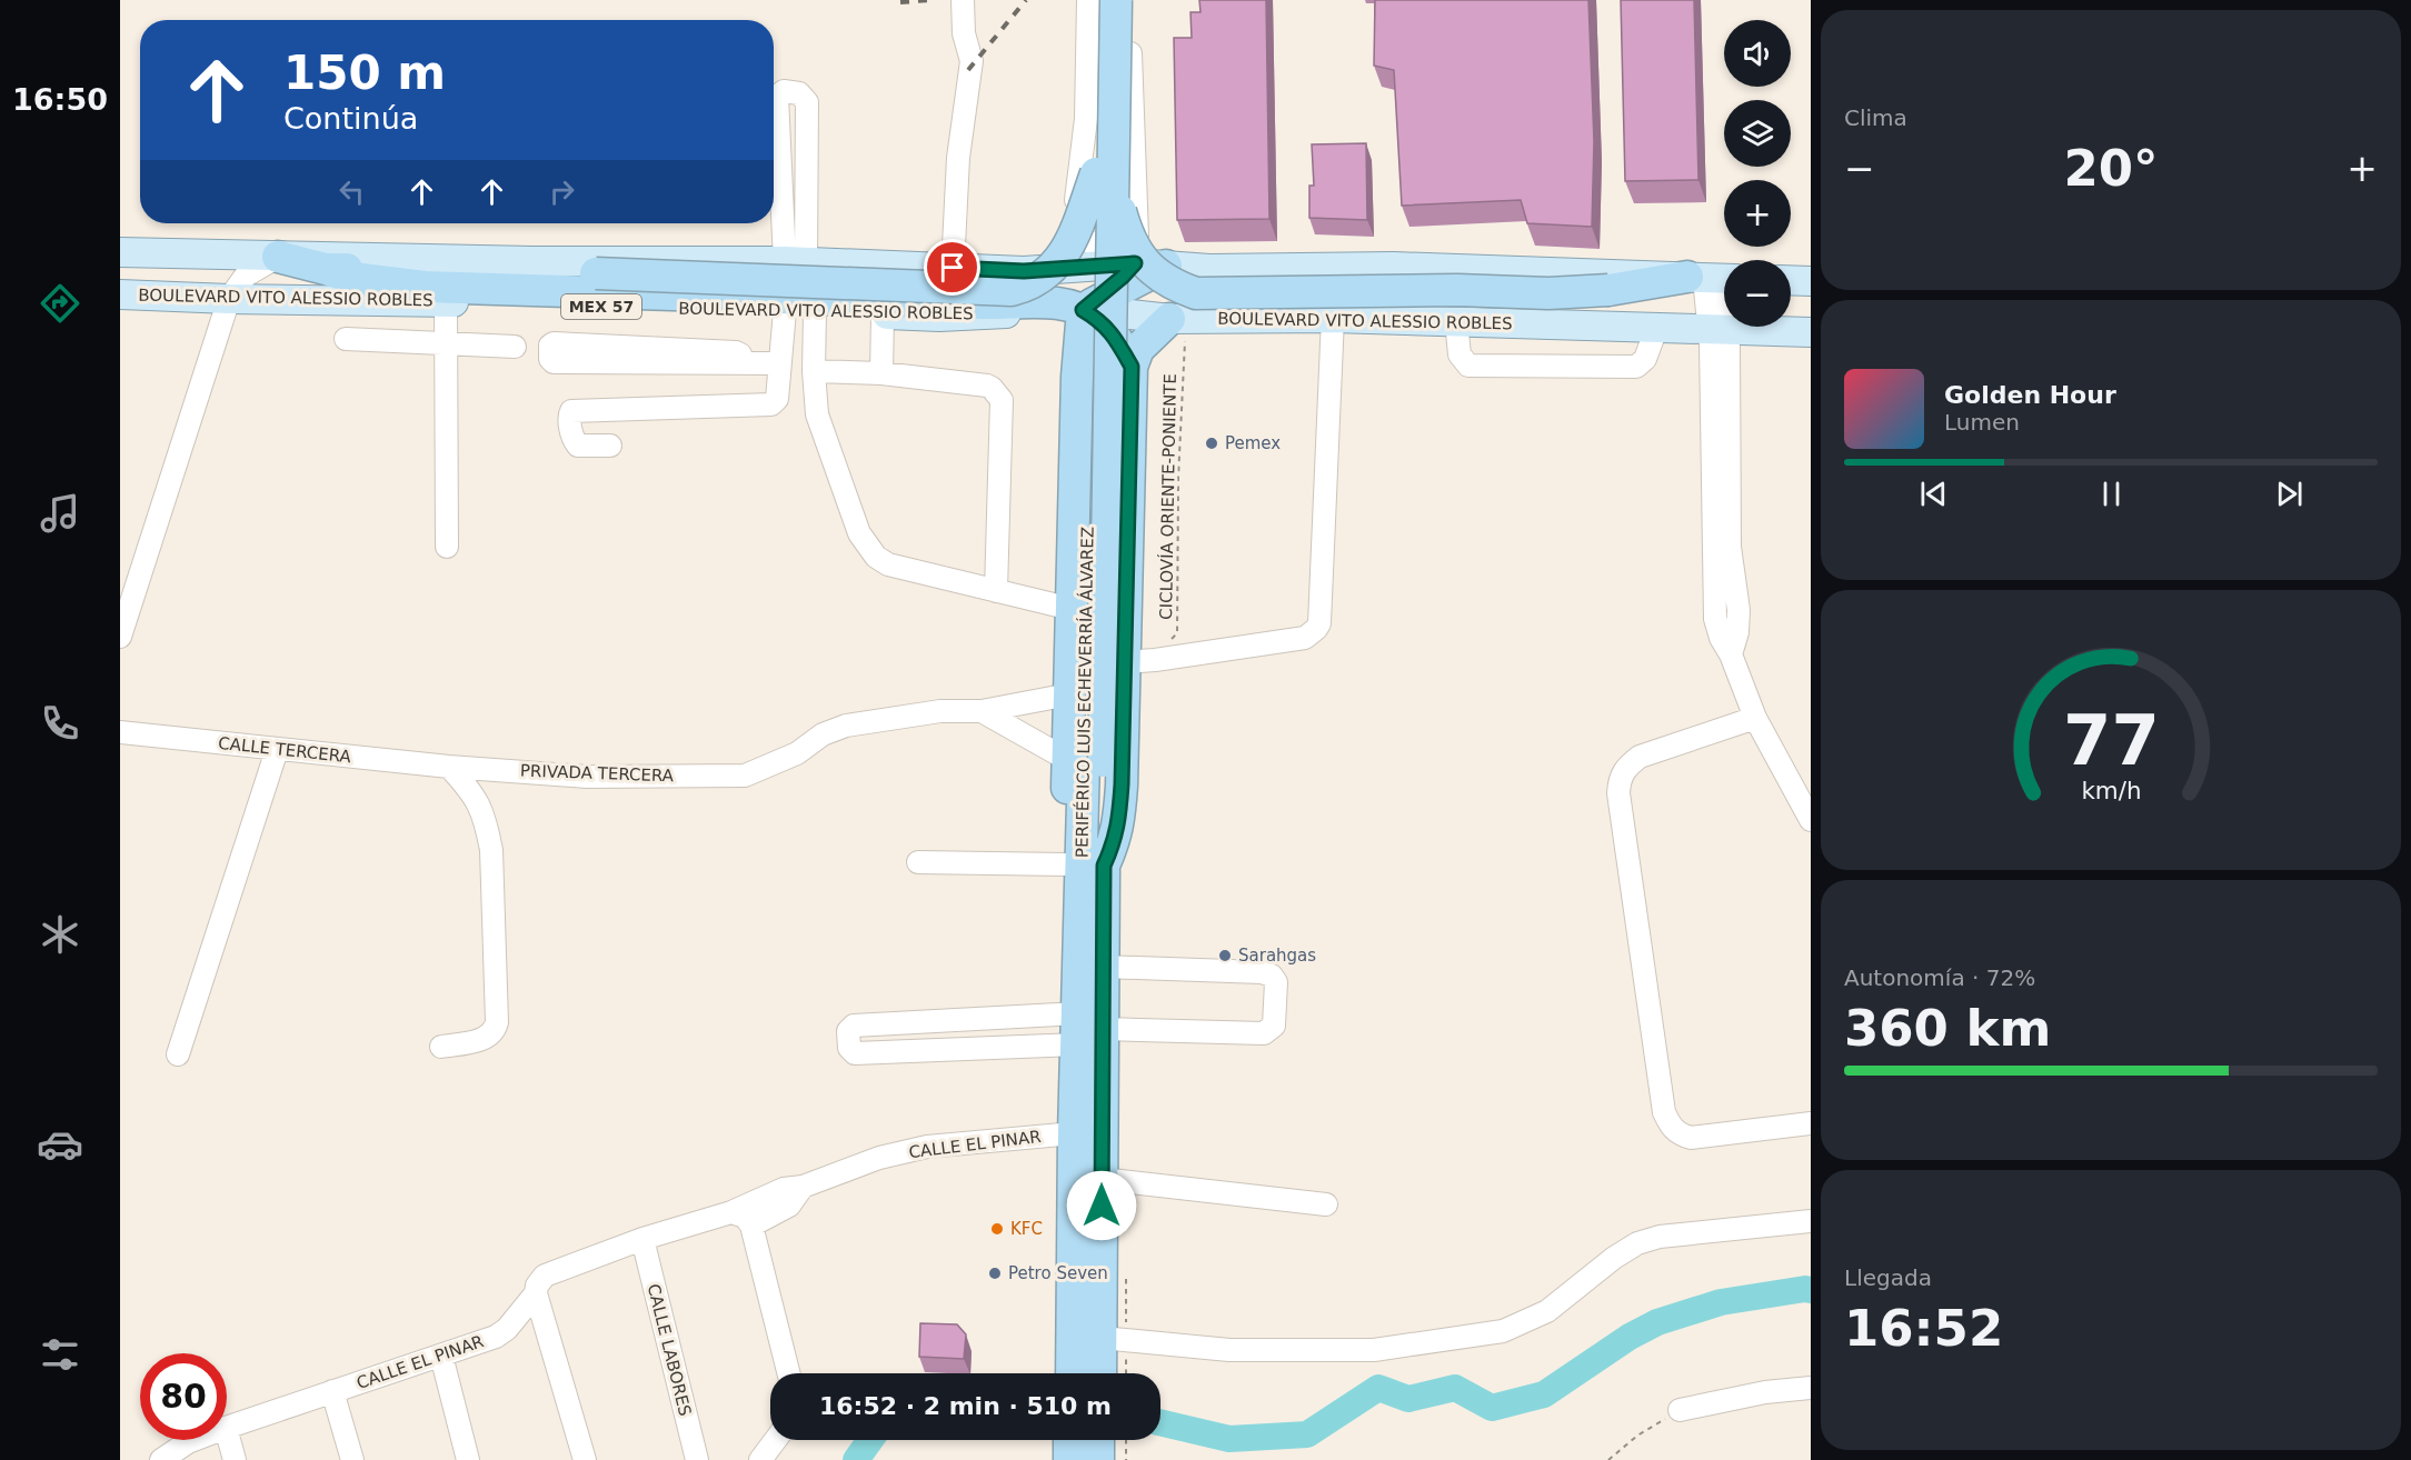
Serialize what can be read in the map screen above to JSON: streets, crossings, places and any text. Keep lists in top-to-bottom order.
{
  "streets": {
    "highway": ["PERIFÉRICO LUIS ECHEVERRÍA ÁLVAREZ"],
    "main road": ["BOULEVARD VITO ALESSIO ROBLES", "MEX 57"],
    "street": [
      "CALLE TERCERA",
      "PRIVADA TERCERA",
      "CALLE EL PINAR",
      "CALLE LABORES"
    ],
    "path": ["CICLOVÍA ORIENTE-PONIENTE"]
  },
  "crossings": [
    ["BOULEVARD VITO ALESSIO ROBLES", "CICLOVÍA ORIENTE-PONIENTE"],
    ["PERIFÉRICO LUIS ECHEVERRÍA ÁLVAREZ", "CALLE EL PINAR"],
    ["CALLE TERCERA", "PRIVADA TERCERA"],
    ["CALLE EL PINAR", "CALLE LABORES"]
  ],
  "places": [
    "Pemex",
    "Sarahgas",
    "KFC",
    "Petro Seven"
  ],
  "page": {
    "tabs": "16:50",
    "tile": [
      "Clima",
      ["Autonomía · 72%", "360 km"],
      ["Llegada", "16:52"]
    ],
    "map_buttons": ["+", "−"],
    "turn": ["150 m", "Continúa"],
    "heat": ["−", "20°", "+"],
    "song": ["Golden Hour", "Lumen"],
    "limit": "80",
    "trip": "16:52 · 2 min · 510 m",
    "gauge": ["77", "km/h"]
  }
}
